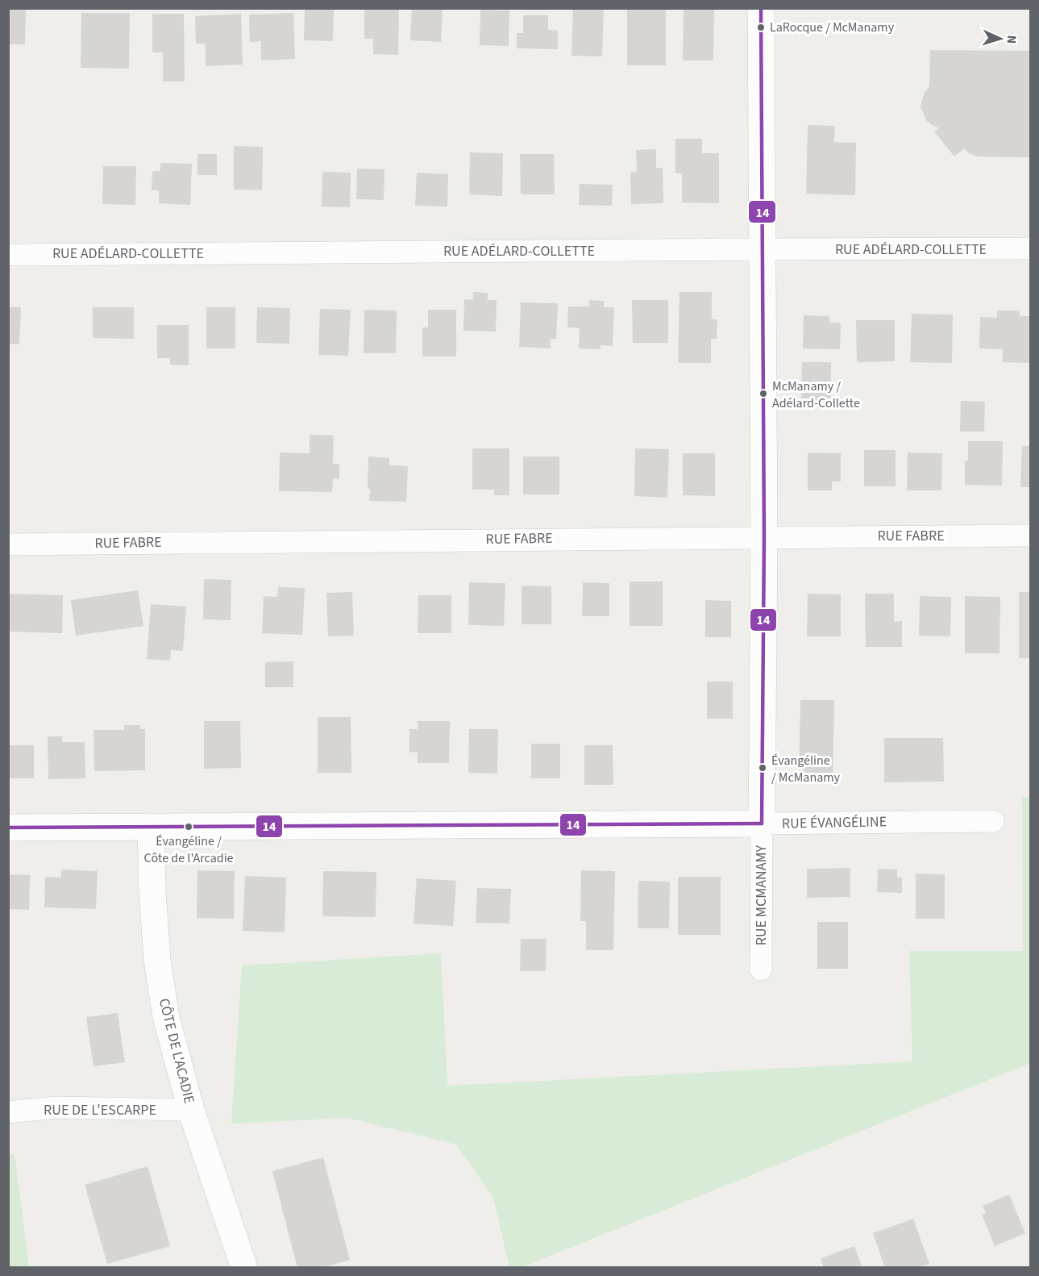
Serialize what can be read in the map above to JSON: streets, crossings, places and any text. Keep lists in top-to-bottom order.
{
  "streets": {
    "street": [
      "RUE ADÉLARD-COLLETTE",
      "RUE FABRE",
      "RUE ÉVANGÉLINE",
      "RUE MCMANAMY",
      "CÔTE DE L'ACADIE",
      "RUE DE L'ESCARPE"
    ]
  },
  "crossings": [
    ["RUE ADÉLARD-COLLETTE", "RUE MCMANAMY"],
    ["RUE FABRE", "RUE MCMANAMY"],
    ["RUE ÉVANGÉLINE", "RUE MCMANAMY"],
    ["RUE ÉVANGÉLINE", "CÔTE DE L'ACADIE"],
    ["CÔTE DE L'ACADIE", "RUE DE L'ESCARPE"]
  ],
  "places": [
    "LaRocque / McManamy",
    "McManamy / Adélard-Collette",
    "Évangéline / McManamy",
    "Évangéline / Côte de l'Arcadie"
  ],
  "lines": ["transit line 14"],
  "north": "right"
}
